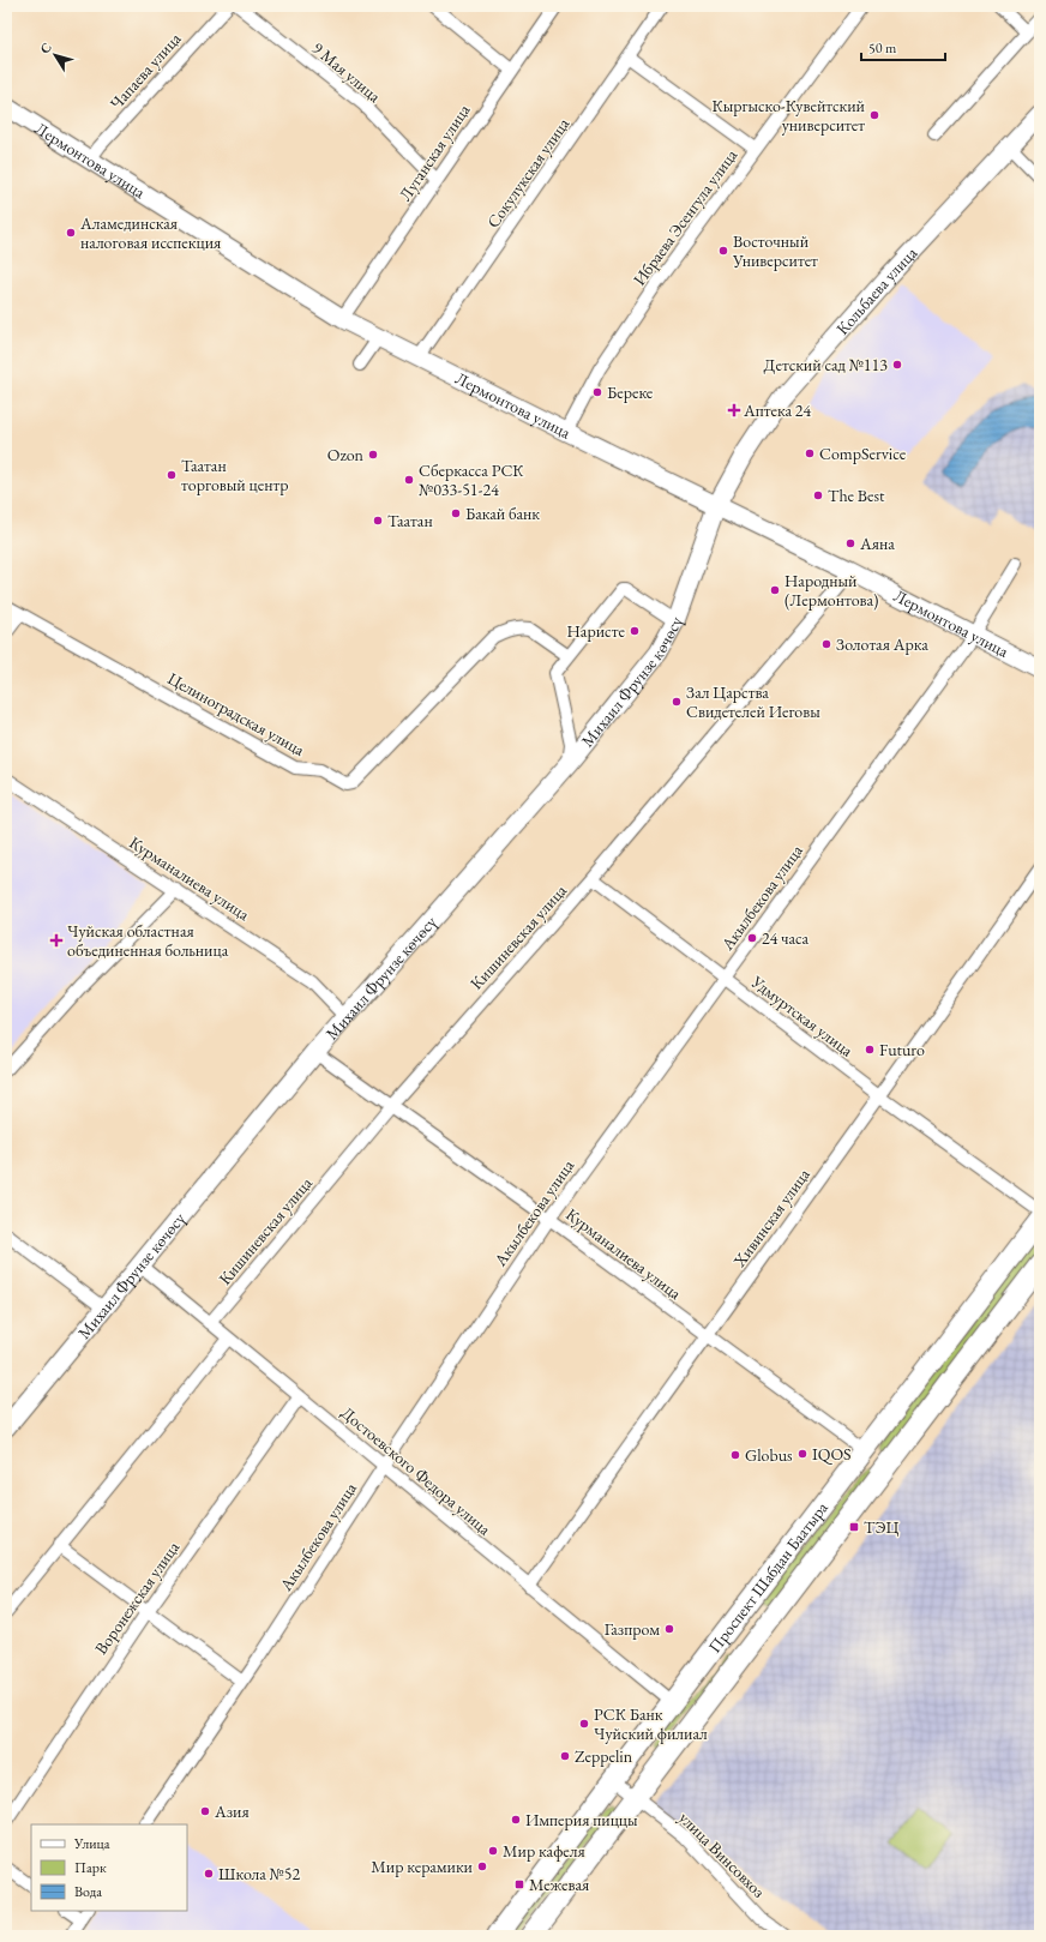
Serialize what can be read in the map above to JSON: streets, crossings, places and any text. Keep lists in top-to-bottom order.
{
  "streets": {
    "main road": [
      "Лермонтова улица",
      "Кольбаева улица",
      "Михаил Фрунзе көчөсү",
      "Проспект Шабдан Баатыра"
    ],
    "street": [
      "Чапаева улица",
      "9 Мая улица",
      "Луганская улица",
      "Сокулукская улица",
      "Ибраева Эсенгула улица",
      "Целиноградская улица",
      "Курманалиева улица",
      "Акылбекова улица",
      "Кишиневская улица",
      "Удмуртская улица",
      "Хивинская улица",
      "Достоевского Федора улица",
      "Воронежская улица",
      "улица Винсовхоз"
    ]
  },
  "crossings": [
    ["Чапаева улица", "Лермонтова улица"],
    ["9 Мая улица", "Луганская улица"],
    ["Луганская улица", "Лермонтова улица"],
    ["Лермонтова улица", "Сокулукская улица"],
    ["Лермонтова улица", "Ибраева Эсенгула улица"],
    ["Лермонтова улица", "Кольбаева улица"],
    ["Лермонтова улица", "Михаил Фрунзе көчөсү"],
    ["Лермонтова улица", "Акылбекова улица"],
    ["Лермонтова улица", "Кишиневская улица"],
    ["Кольбаева улица", "Михаил Фрунзе көчөсү"],
    ["Михаил Фрунзе көчөсү", "Курманалиева улица"],
    ["Михаил Фрунзе көчөсү", "Достоевского Федора улица"],
    ["Курманалиева улица", "Акылбекова улица"],
    ["Курманалиева улица", "Кишиневская улица"],
    ["Курманалиева улица", "Хивинская улица"],
    ["Курманалиева улица", "Проспект Шабдан Баатыра"],
    ["Акылбекова улица", "Удмуртская улица"],
    ["Акылбекова улица", "Достоевского Федора улица"],
    ["Кишиневская улица", "Удмуртская улица"],
    ["Кишиневская улица", "Достоевского Федора улица"],
    ["Удмуртская улица", "Хивинская улица"],
    ["Хивинская улица", "Достоевского Федора улица"],
    ["Достоевского Федора улица", "Проспект Шабдан Баатыра"],
    ["Достоевского Федора улица", "Воронежская улица"],
    ["Проспект Шабдан Баатыра", "улица Винсовхоз"]
  ],
  "places": {
    "other": [
      "Кыргыско-Кувейтский университет",
      "Аламединская налоговая исспекция",
      "Восточный Университет",
      "Детский сад №113",
      "Береке",
      "CompService",
      "Ozon",
      "Таатан торговый центр",
      "Сберкасса РСК №033-51-24",
      "The Best",
      "Бакай банк",
      "Таатан",
      "Аяна",
      "Народный (Лермонтова)",
      "Наристе",
      "Золотая Арка",
      "Зал Царства Свидетелей Иеговы",
      "24 часа",
      "Futuro",
      "IQOS",
      "Globus",
      "Газпром",
      "РСК Банк Чуйский филиал",
      "Zeppelin",
      "Азия",
      "Империя пиццы",
      "Мир кафеля",
      "Мир керамики",
      "Школа №52"
    ],
    "health": ["Аптека 24", "Чуйская областная объединенная больница"],
    "transit": ["ТЭЦ", "Межевая"]
  },
  "legend": ["Улица", "Парк", "Вода"],
  "scale_bar": "50 m",
  "north": "top left"
}
